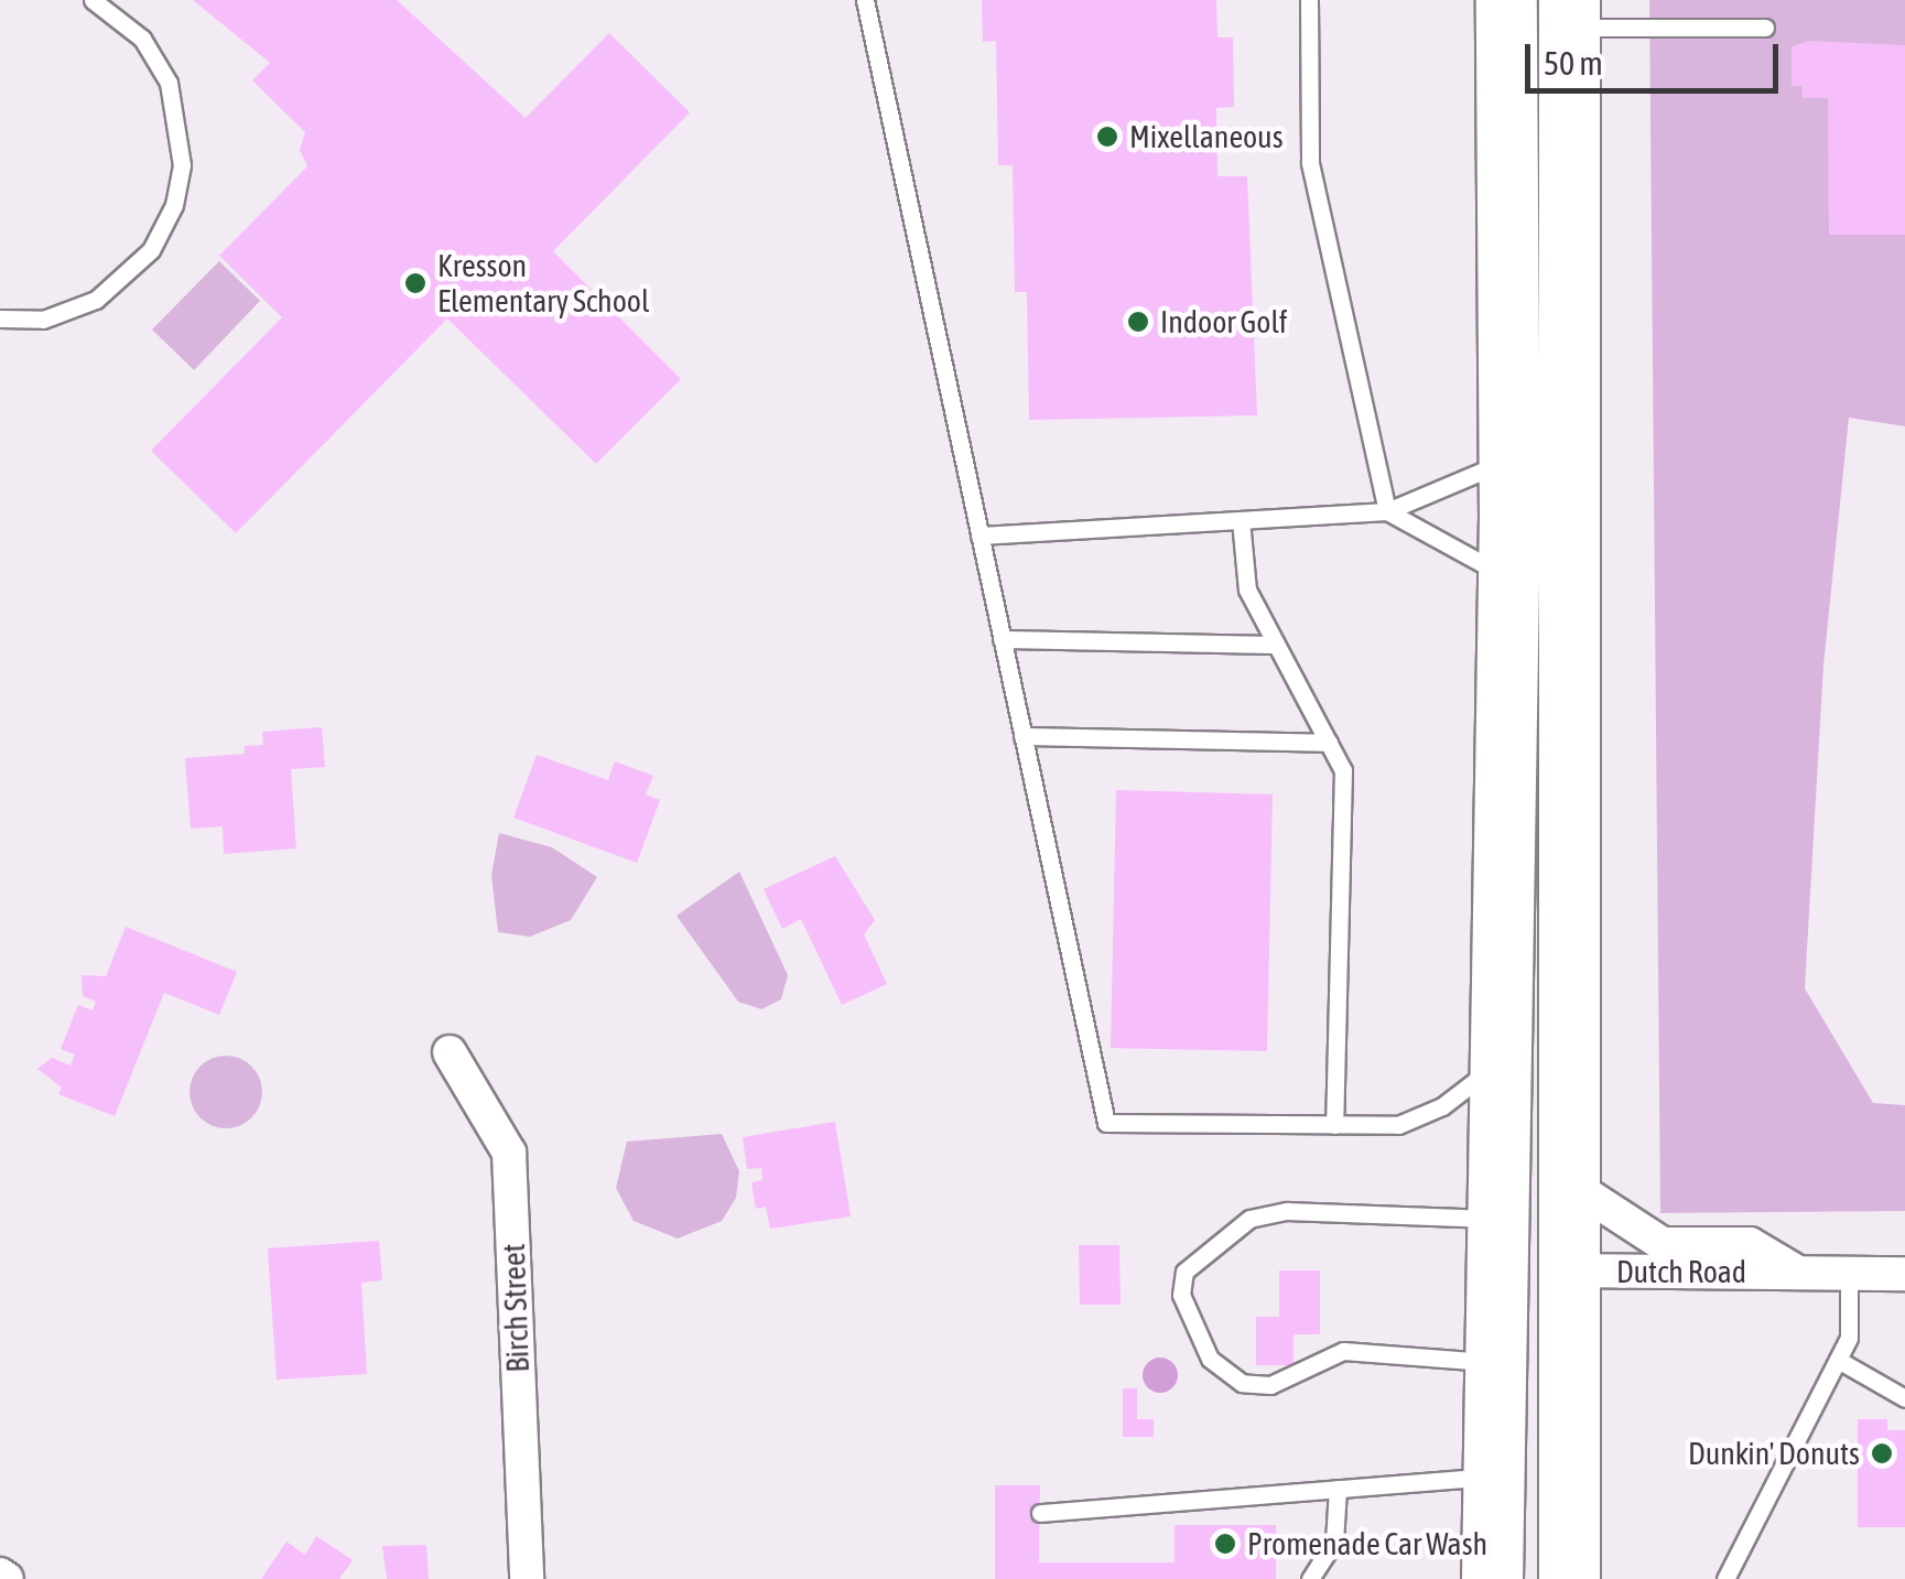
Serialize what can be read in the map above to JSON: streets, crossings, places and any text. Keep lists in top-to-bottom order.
{
  "streets": {
    "street": ["Dutch Road", "Birch Street"]
  },
  "places": [
    "Mixellaneous",
    "Kresson Elementary School",
    "Indoor Golf",
    "Dunkin' Donuts",
    "Promenade Car Wash"
  ],
  "scale_bar": "50 m"
}
